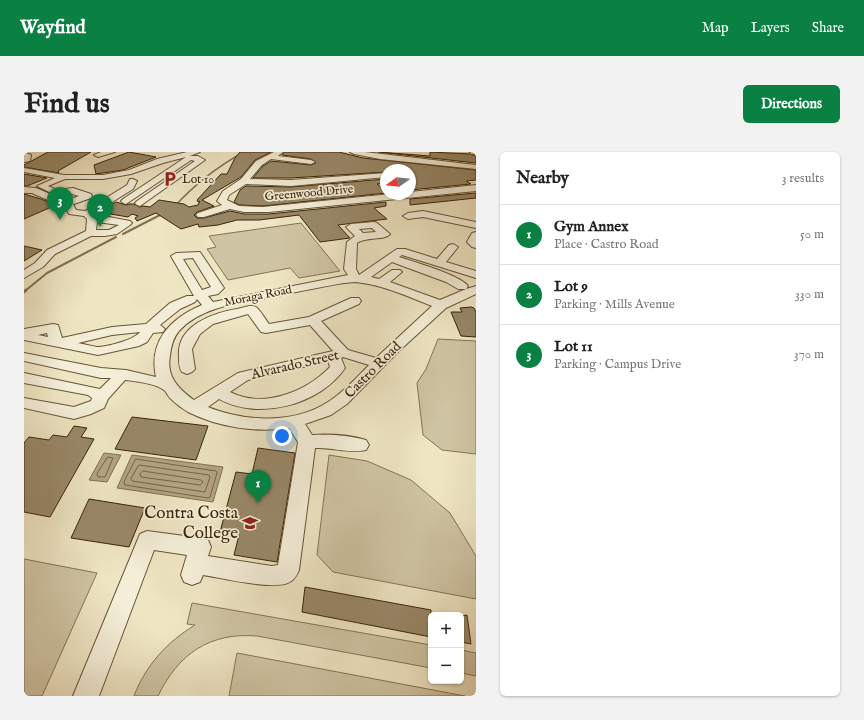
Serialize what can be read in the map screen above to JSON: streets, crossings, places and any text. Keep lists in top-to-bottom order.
{
  "streets": {
    "street": [
      "Greenwood Drive",
      "Moraga Road",
      "Alvarado Street",
      "Castro Road"
    ]
  },
  "crossings": [
    ["Moraga Road", "Alvarado Street"],
    ["Moraga Road", "Castro Road"],
    ["Alvarado Street", "Castro Road"]
  ],
  "places": {
    "parking": ["Lot 10"],
    "school or university": ["Contra Costa College"]
  },
  "north": "left",
  "page": {
    "header": "Wayfind",
    "nav": ["Map", "Layers", "Share"],
    "buttons": "Directions",
    "title": "Find us",
    "heading": ["Nearby", "3 results"],
    "pins": ["3", "2", "1"],
    "list": [
      {
        "mark": "1",
        "name": "Gym Annex",
        "note": "Place · Castro Road",
        "value": "50 m"
      },
      {
        "mark": "2",
        "name": "Lot 9",
        "note": "Parking · Mills Avenue",
        "value": "330 m"
      },
      {
        "mark": "3",
        "name": "Lot 11",
        "note": "Parking · Campus Drive",
        "value": "370 m"
      }
    ],
    "map_buttons": ["+", "−"]
  }
}
